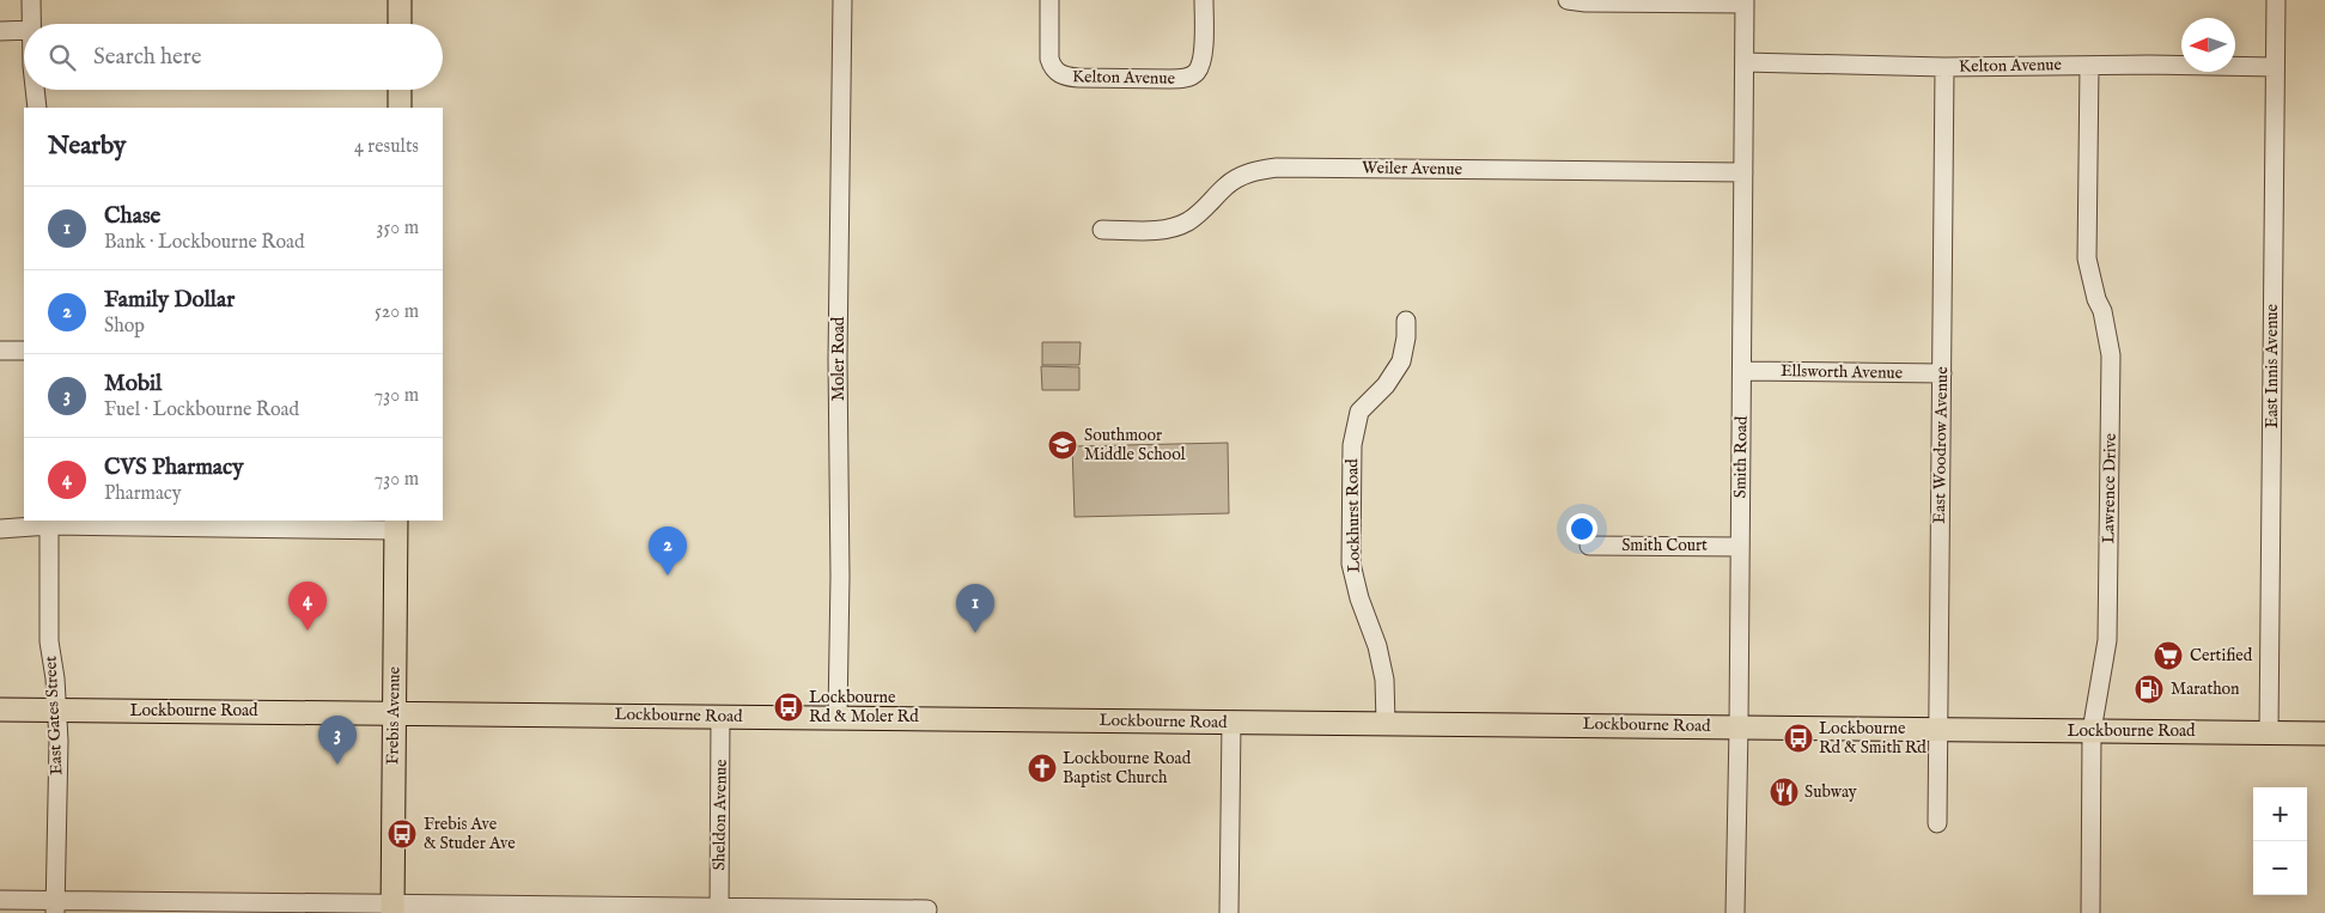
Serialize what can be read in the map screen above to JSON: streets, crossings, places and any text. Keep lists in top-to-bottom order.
{
  "streets": {
    "main road": ["Lockbourne Road", "Frebis Avenue"],
    "street": [
      "Kelton Avenue",
      "Weiler Avenue",
      "Moler Road",
      "East Innis Avenue",
      "Ellsworth Avenue",
      "East Woodrow Avenue",
      "Smith Road",
      "Lawrence Drive",
      "Lockhurst Road",
      "Smith Court",
      "East Gates Street",
      "Sheldon Avenue"
    ]
  },
  "crossings": [
    ["Kelton Avenue", "East Innis Avenue"],
    ["Kelton Avenue", "East Woodrow Avenue"],
    ["Kelton Avenue", "Smith Road"],
    ["Kelton Avenue", "Lawrence Drive"],
    ["Weiler Avenue", "Smith Road"],
    ["Moler Road", "Lockbourne Road"],
    ["East Innis Avenue", "Lockbourne Road"],
    ["Ellsworth Avenue", "East Woodrow Avenue"],
    ["Ellsworth Avenue", "Smith Road"],
    ["East Woodrow Avenue", "Lockbourne Road"],
    ["Smith Road", "Smith Court"],
    ["Smith Road", "Lockbourne Road"],
    ["Lawrence Drive", "Lockbourne Road"],
    ["Lockhurst Road", "Lockbourne Road"],
    ["Lockbourne Road", "East Gates Street"],
    ["Lockbourne Road", "Frebis Avenue"],
    ["Lockbourne Road", "Sheldon Avenue"]
  ],
  "places": {
    "school or university": ["Southmoor Middle School"],
    "supermarket": ["Certified"],
    "fuel station": ["Marathon"],
    "bus stop": ["Lockbourne Rd & Moler Rd", "Lockbourne Rd & Smith Rd", "Frebis Ave & Studer Ave"],
    "church": ["Lockbourne Road Baptist Church"],
    "restaurant": ["Subway"]
  },
  "north": "left",
  "page": {
    "search": "Search here",
    "heading": ["Nearby", "4 results"],
    "list": [
      {
        "mark": "1",
        "name": "Chase",
        "note": "Bank · Lockbourne Road",
        "value": "350 m"
      },
      {
        "mark": "2",
        "name": "Family Dollar",
        "note": "Shop",
        "value": "520 m"
      },
      {
        "mark": "3",
        "name": "Mobil",
        "note": "Fuel · Lockbourne Road",
        "value": "730 m"
      },
      {
        "mark": "4",
        "name": "CVS Pharmacy",
        "note": "Pharmacy",
        "value": "730 m"
      }
    ],
    "pins": [
      "2",
      "4",
      "1",
      "3"
    ],
    "map_buttons": ["+", "−"]
  }
}
